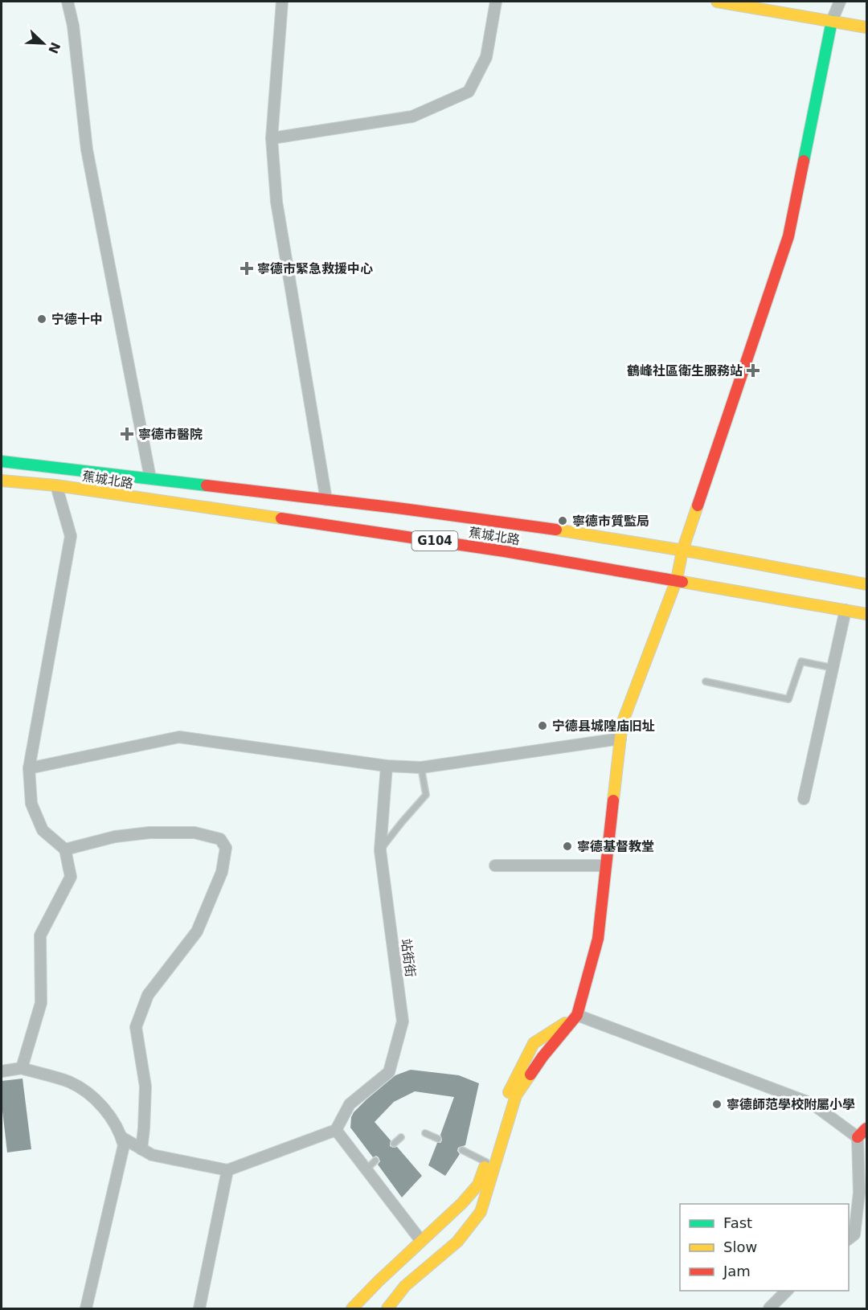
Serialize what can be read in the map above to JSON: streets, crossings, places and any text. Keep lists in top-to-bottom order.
{
  "streets": {
    "main road": ["蕉城北路", "G104"],
    "street": ["站街街"]
  },
  "places": {
    "health": ["寧德市緊急救援中心", "鶴峰社區衛生服務站", "寧德市醫院"],
    "other": [
      "宁德十中",
      "寧德市質監局",
      "宁德县城隍庙旧址",
      "寧德基督教堂",
      "寧德師范學校附屬小學"
    ]
  },
  "legend": ["Fast", "Slow", "Jam"],
  "north": "bottom right"
}
